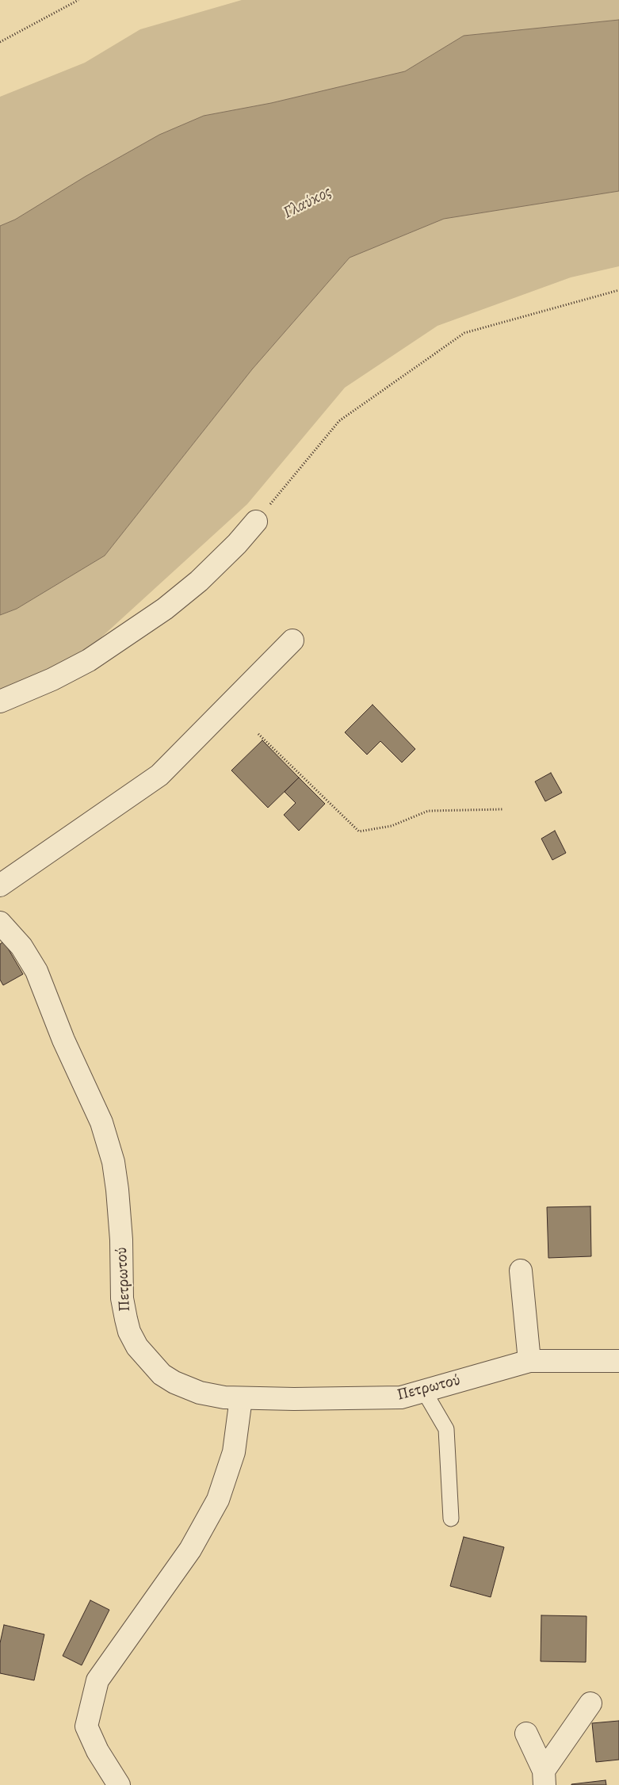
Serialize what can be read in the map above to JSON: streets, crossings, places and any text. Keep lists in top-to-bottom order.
{
  "streets": {
    "street": ["Πετρωτού"]
  },
  "water": ["Γλαύκος"]
}
